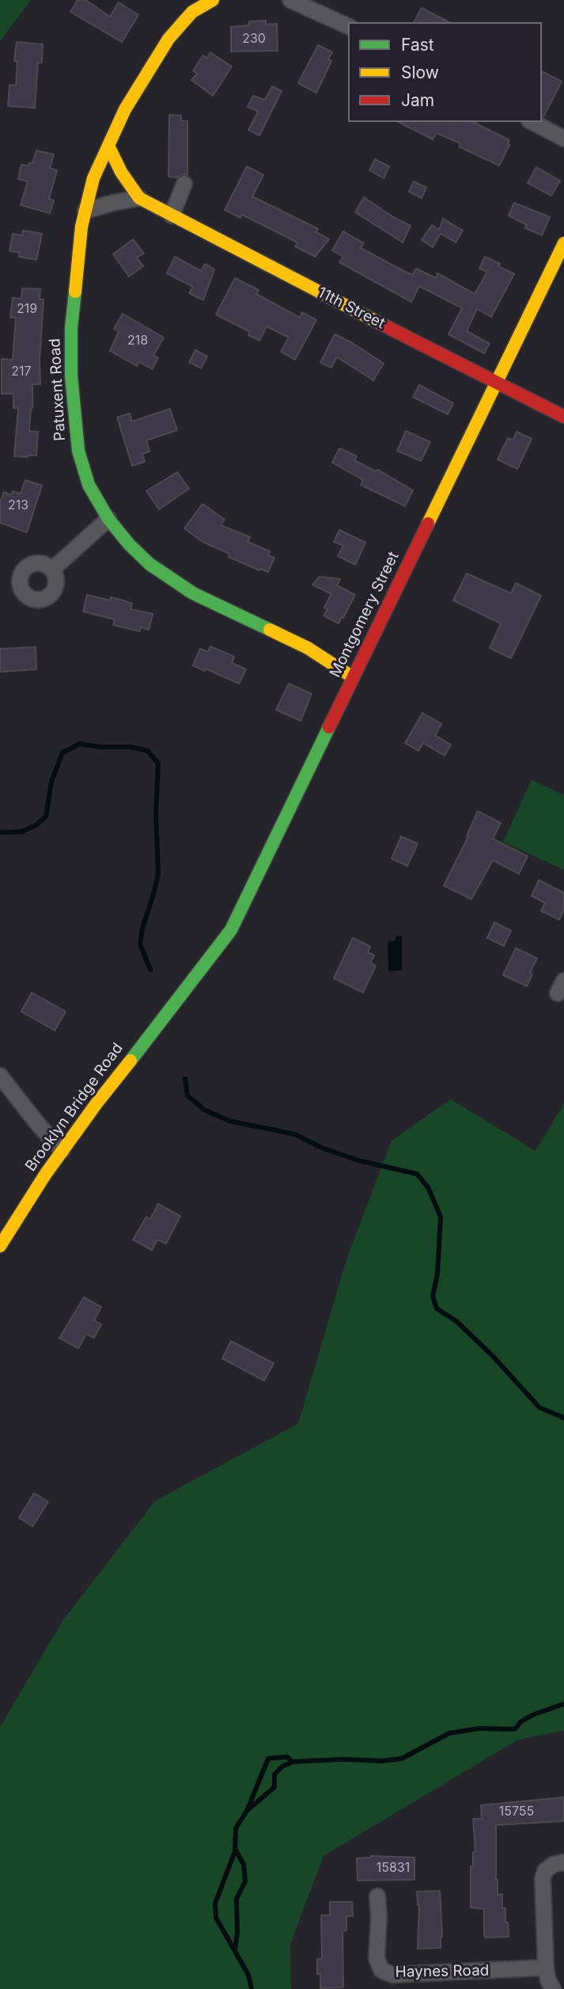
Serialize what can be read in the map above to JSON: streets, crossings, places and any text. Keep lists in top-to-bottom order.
{
  "streets": {
    "street": [
      "11th Street",
      "Patuxent Road",
      "Montgomery Street",
      "Brooklyn Bridge Road",
      "Haynes Road"
    ]
  },
  "crossings": [
    ["11th Street", "Patuxent Road"],
    ["11th Street", "Montgomery Street"],
    ["Patuxent Road", "Montgomery Street"],
    ["Montgomery Street", "Brooklyn Bridge Road"]
  ],
  "house_numbers": [
    "230",
    "219",
    "218",
    "217",
    "213",
    "15755",
    "15831"
  ],
  "legend": ["Fast", "Slow", "Jam"]
}
